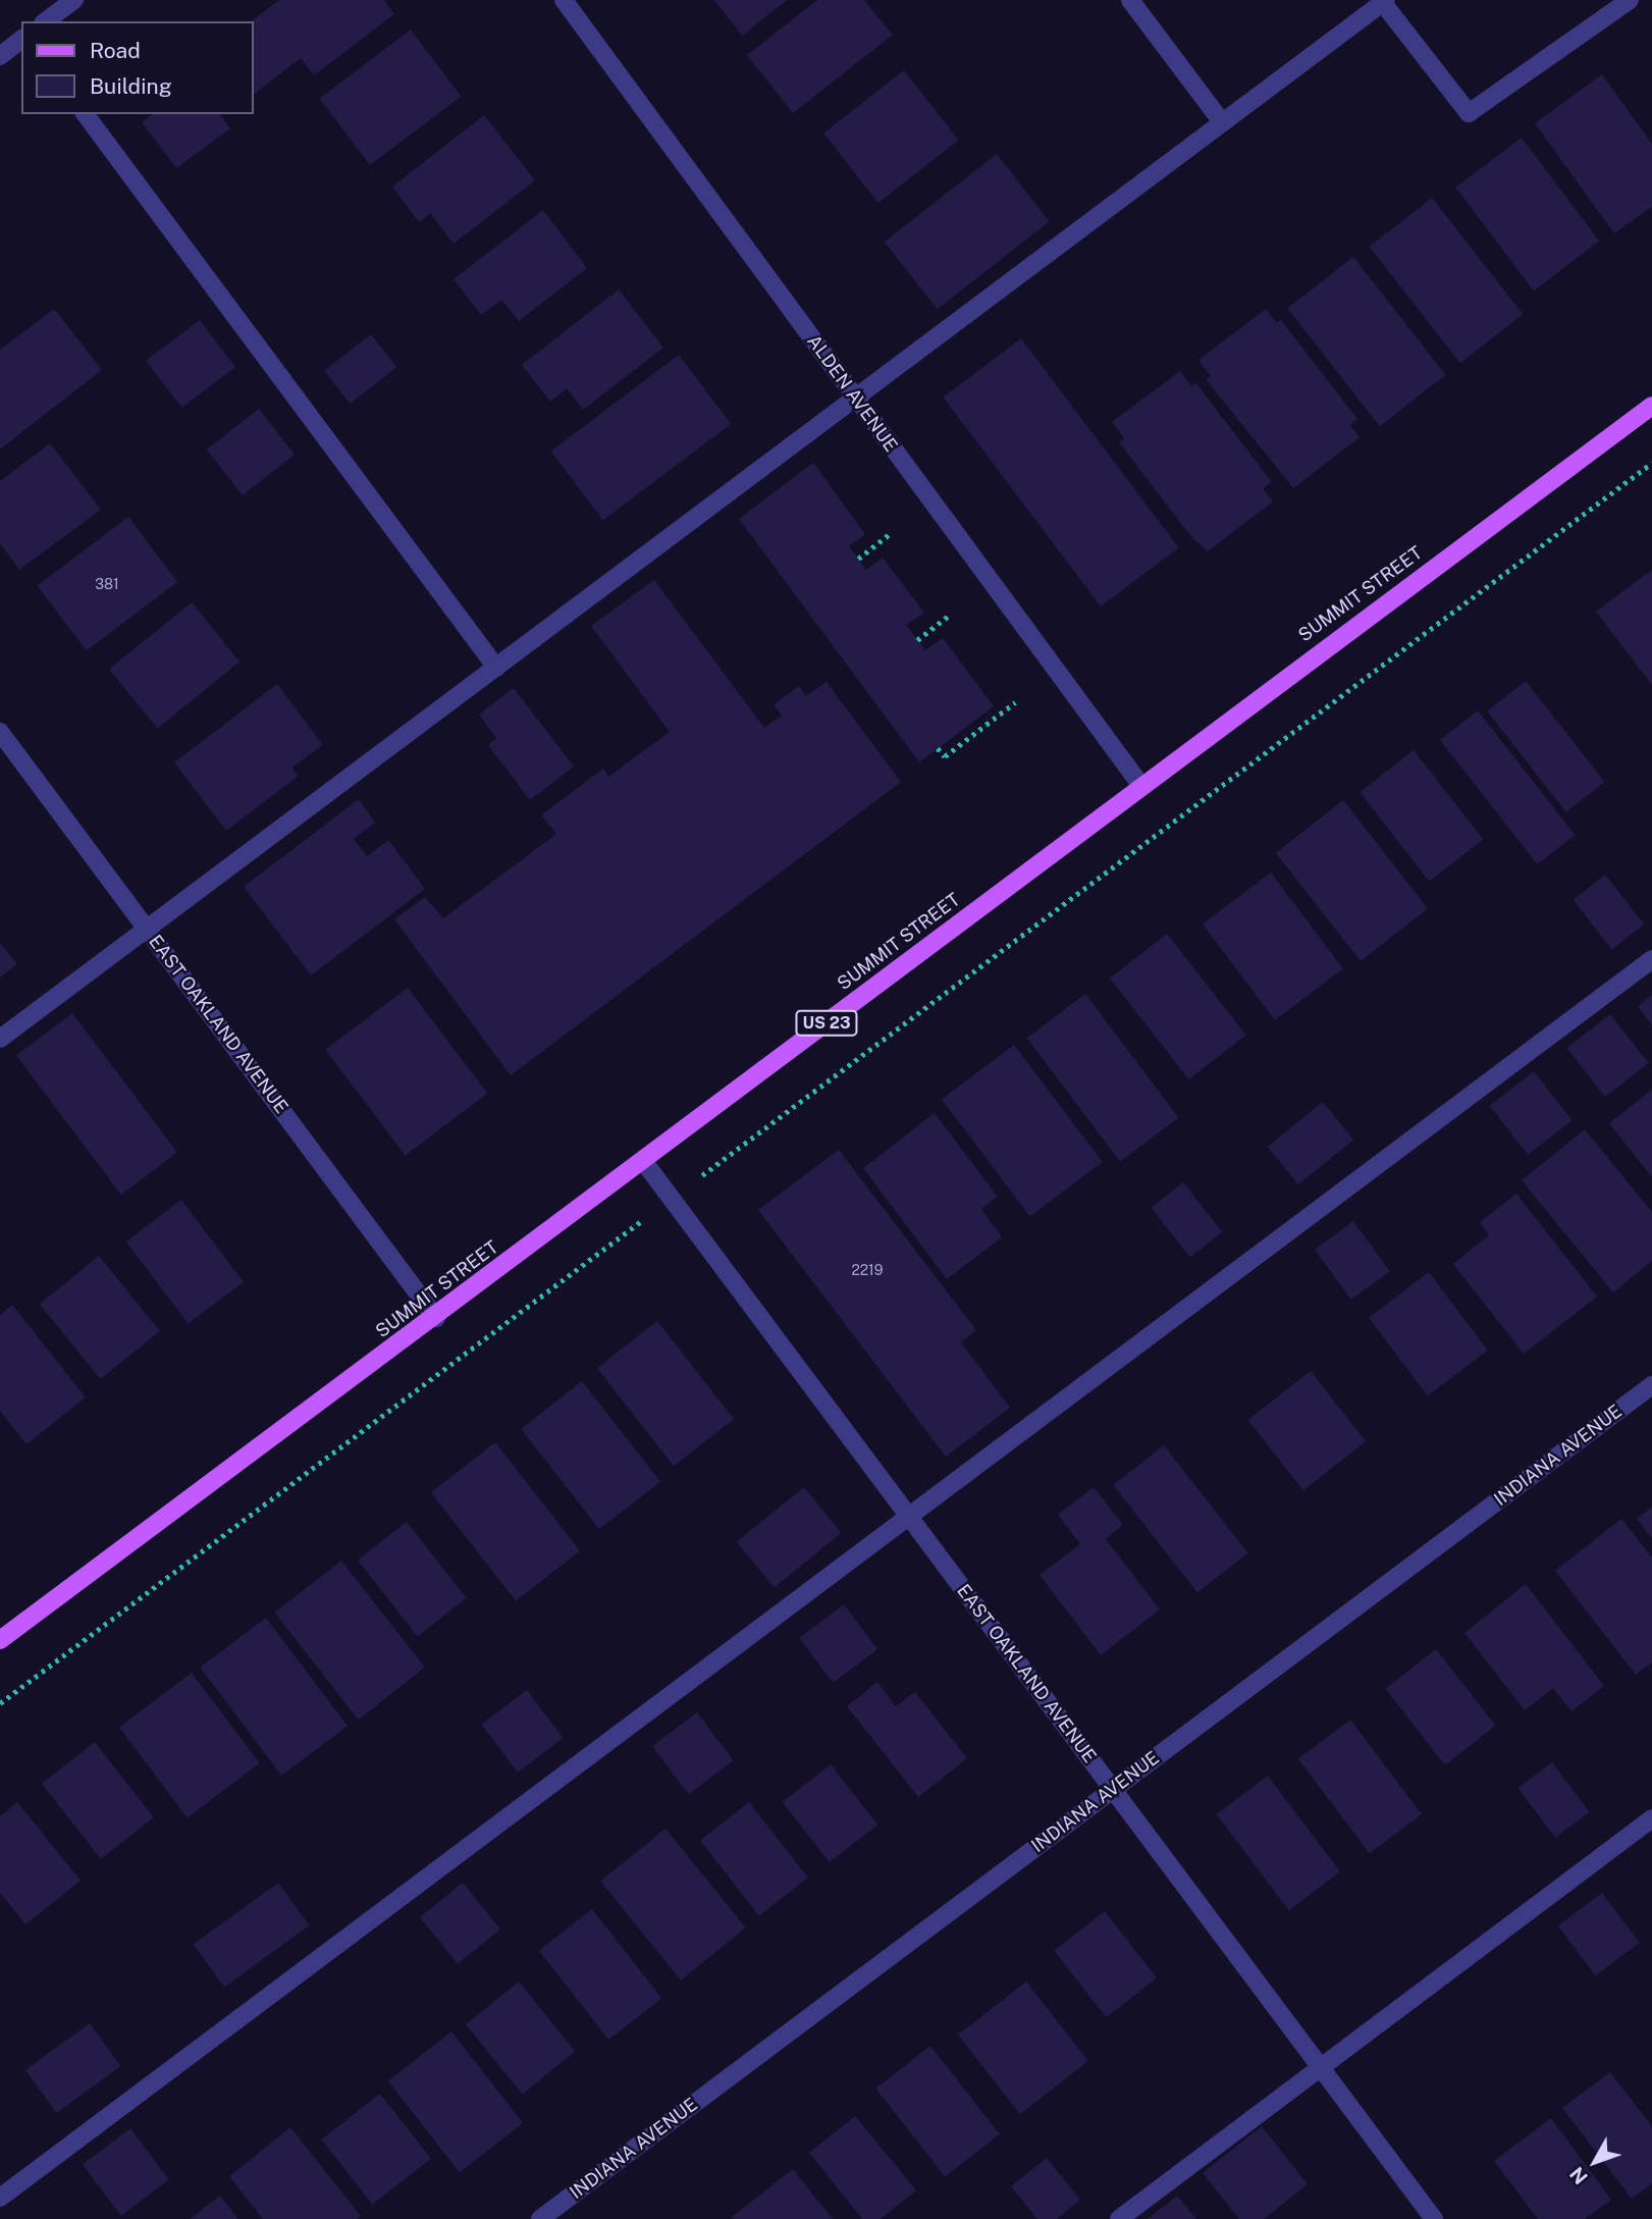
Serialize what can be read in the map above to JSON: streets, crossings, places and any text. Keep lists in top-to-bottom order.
{
  "streets": {
    "main road": ["SUMMIT STREET", "US 23"],
    "street": ["ALDEN AVENUE", "EAST OAKLAND AVENUE", "INDIANA AVENUE"]
  },
  "crossings": [
    ["ALDEN AVENUE", "SUMMIT STREET"],
    ["SUMMIT STREET", "EAST OAKLAND AVENUE"],
    ["EAST OAKLAND AVENUE", "INDIANA AVENUE"]
  ],
  "house_numbers": ["381", "2219"],
  "legend": ["Road", "Building"],
  "north": "bottom left"
}
